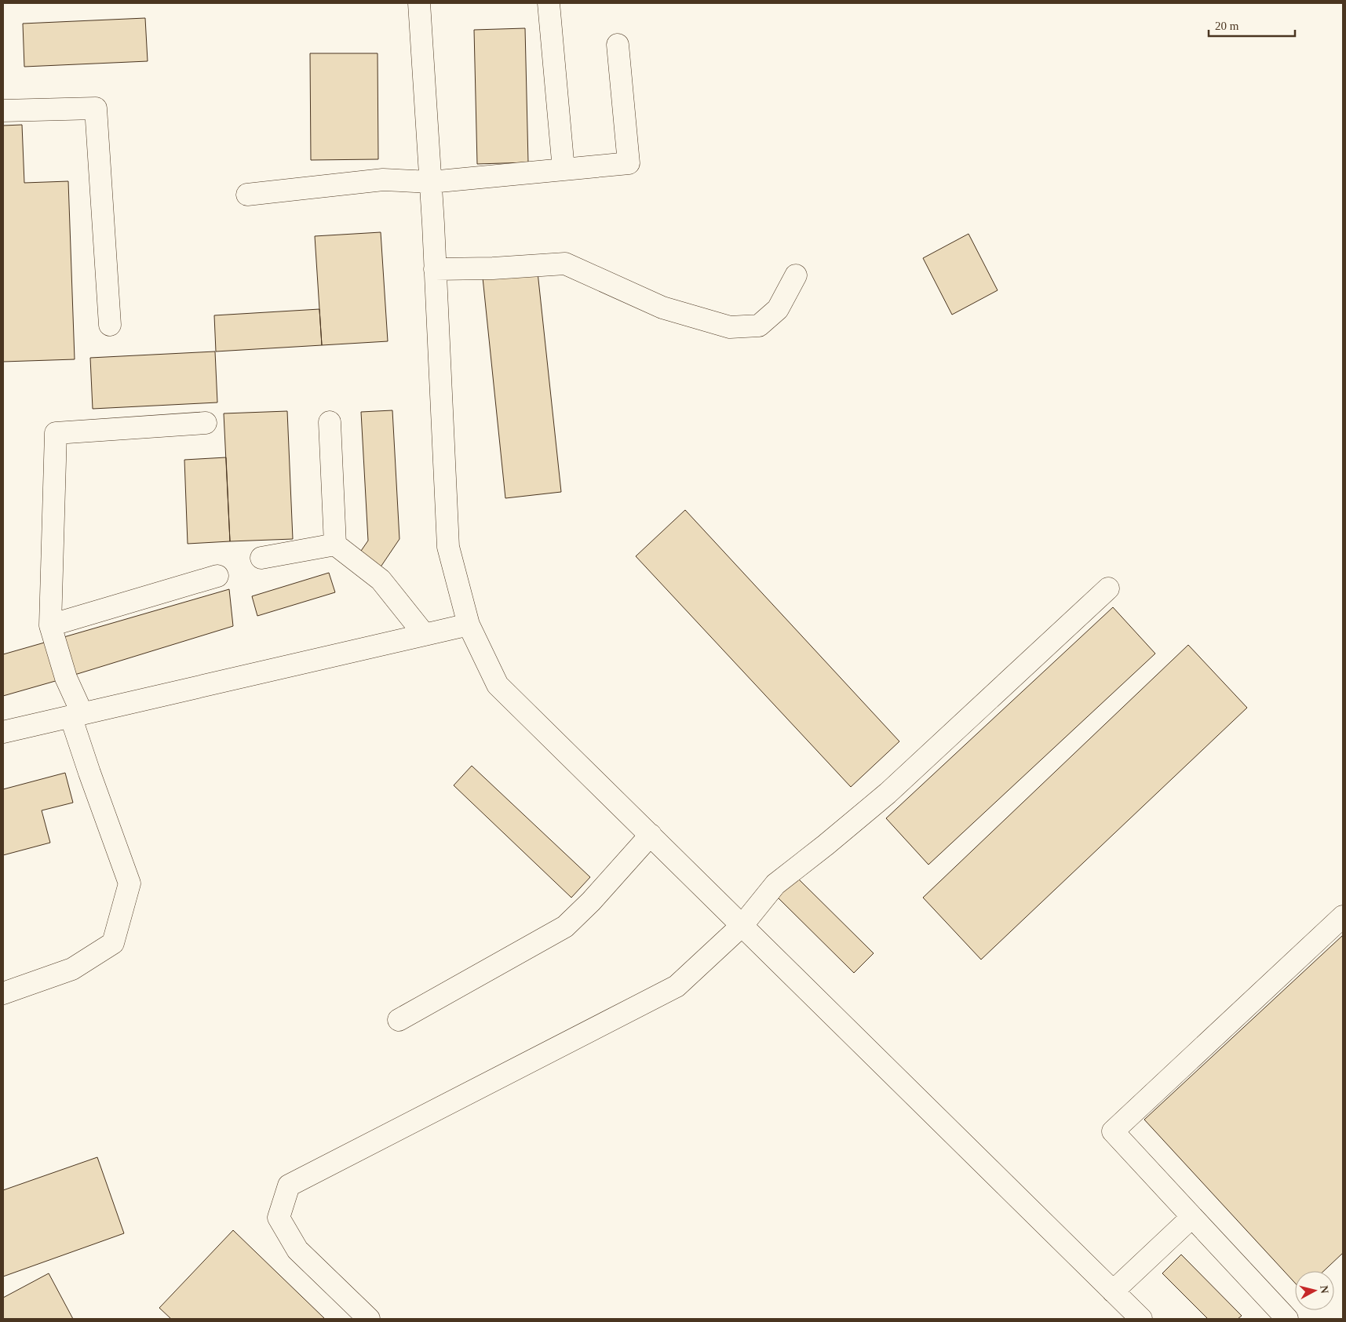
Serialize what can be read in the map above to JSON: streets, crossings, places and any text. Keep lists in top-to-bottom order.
{
  "scale_bar": "20 m",
  "north": "right"
}
